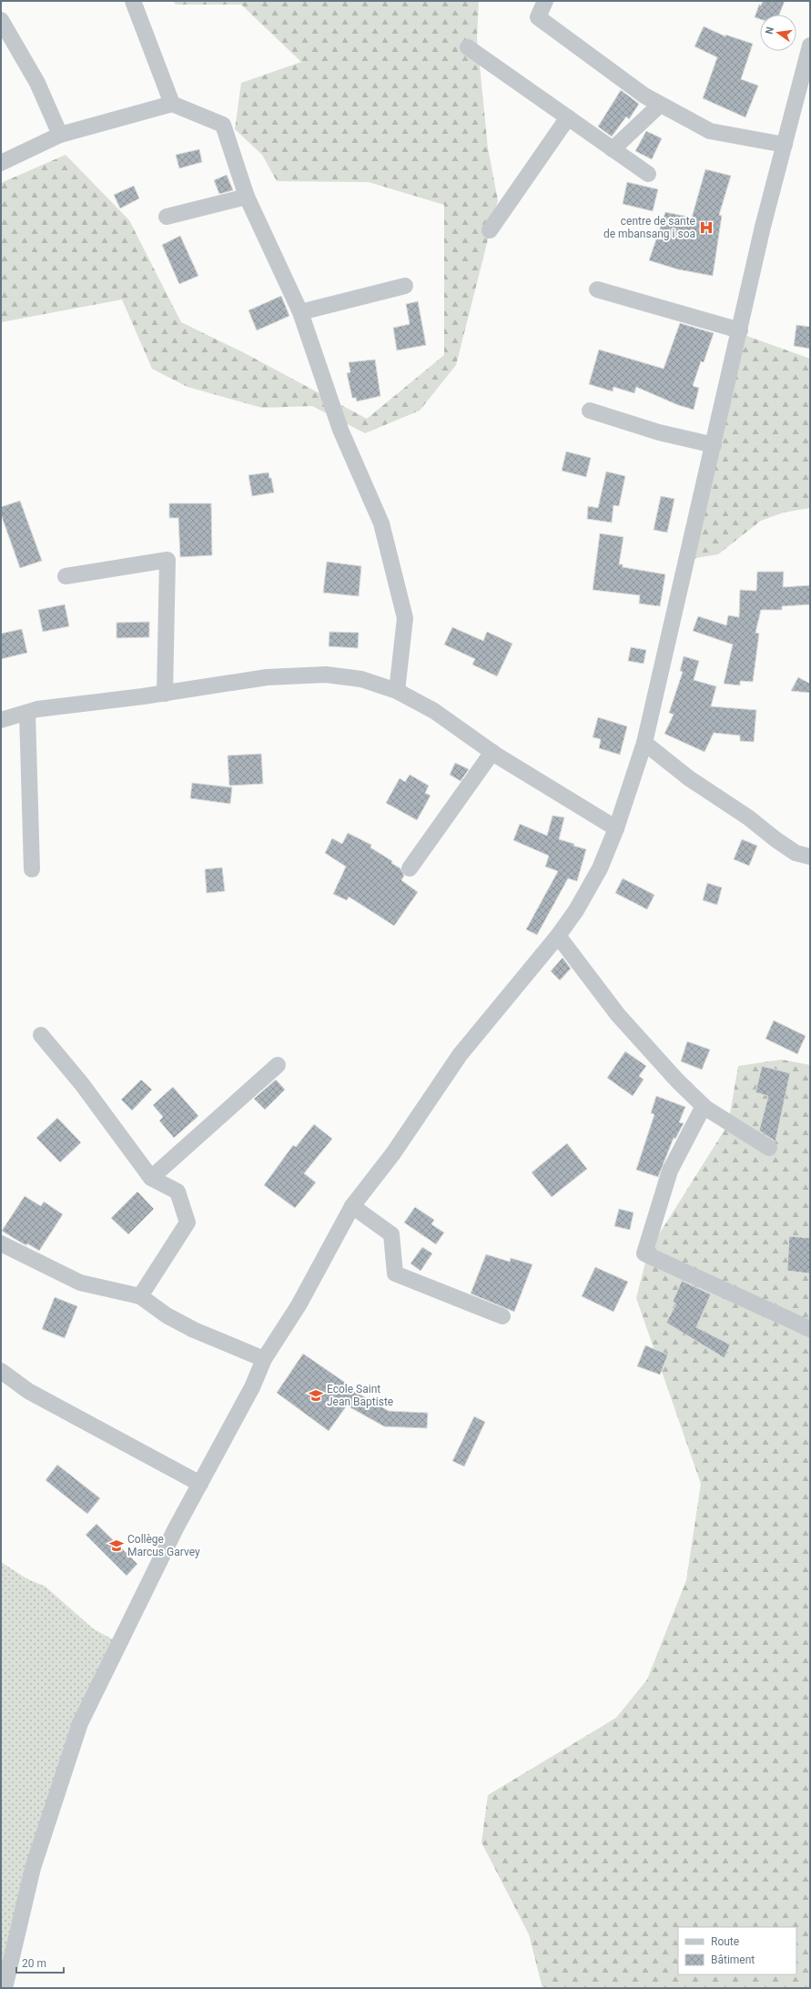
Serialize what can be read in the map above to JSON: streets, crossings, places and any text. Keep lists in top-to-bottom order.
{
  "places": {
    "hospital": ["centre de sante de mbansang i soa"],
    "school or university": ["Ecole Saint Jean Baptiste", "Collège Marcus Garvey"]
  },
  "legend": ["Route", "Bâtiment"],
  "scale_bar": "20 m",
  "north": "left"
}
